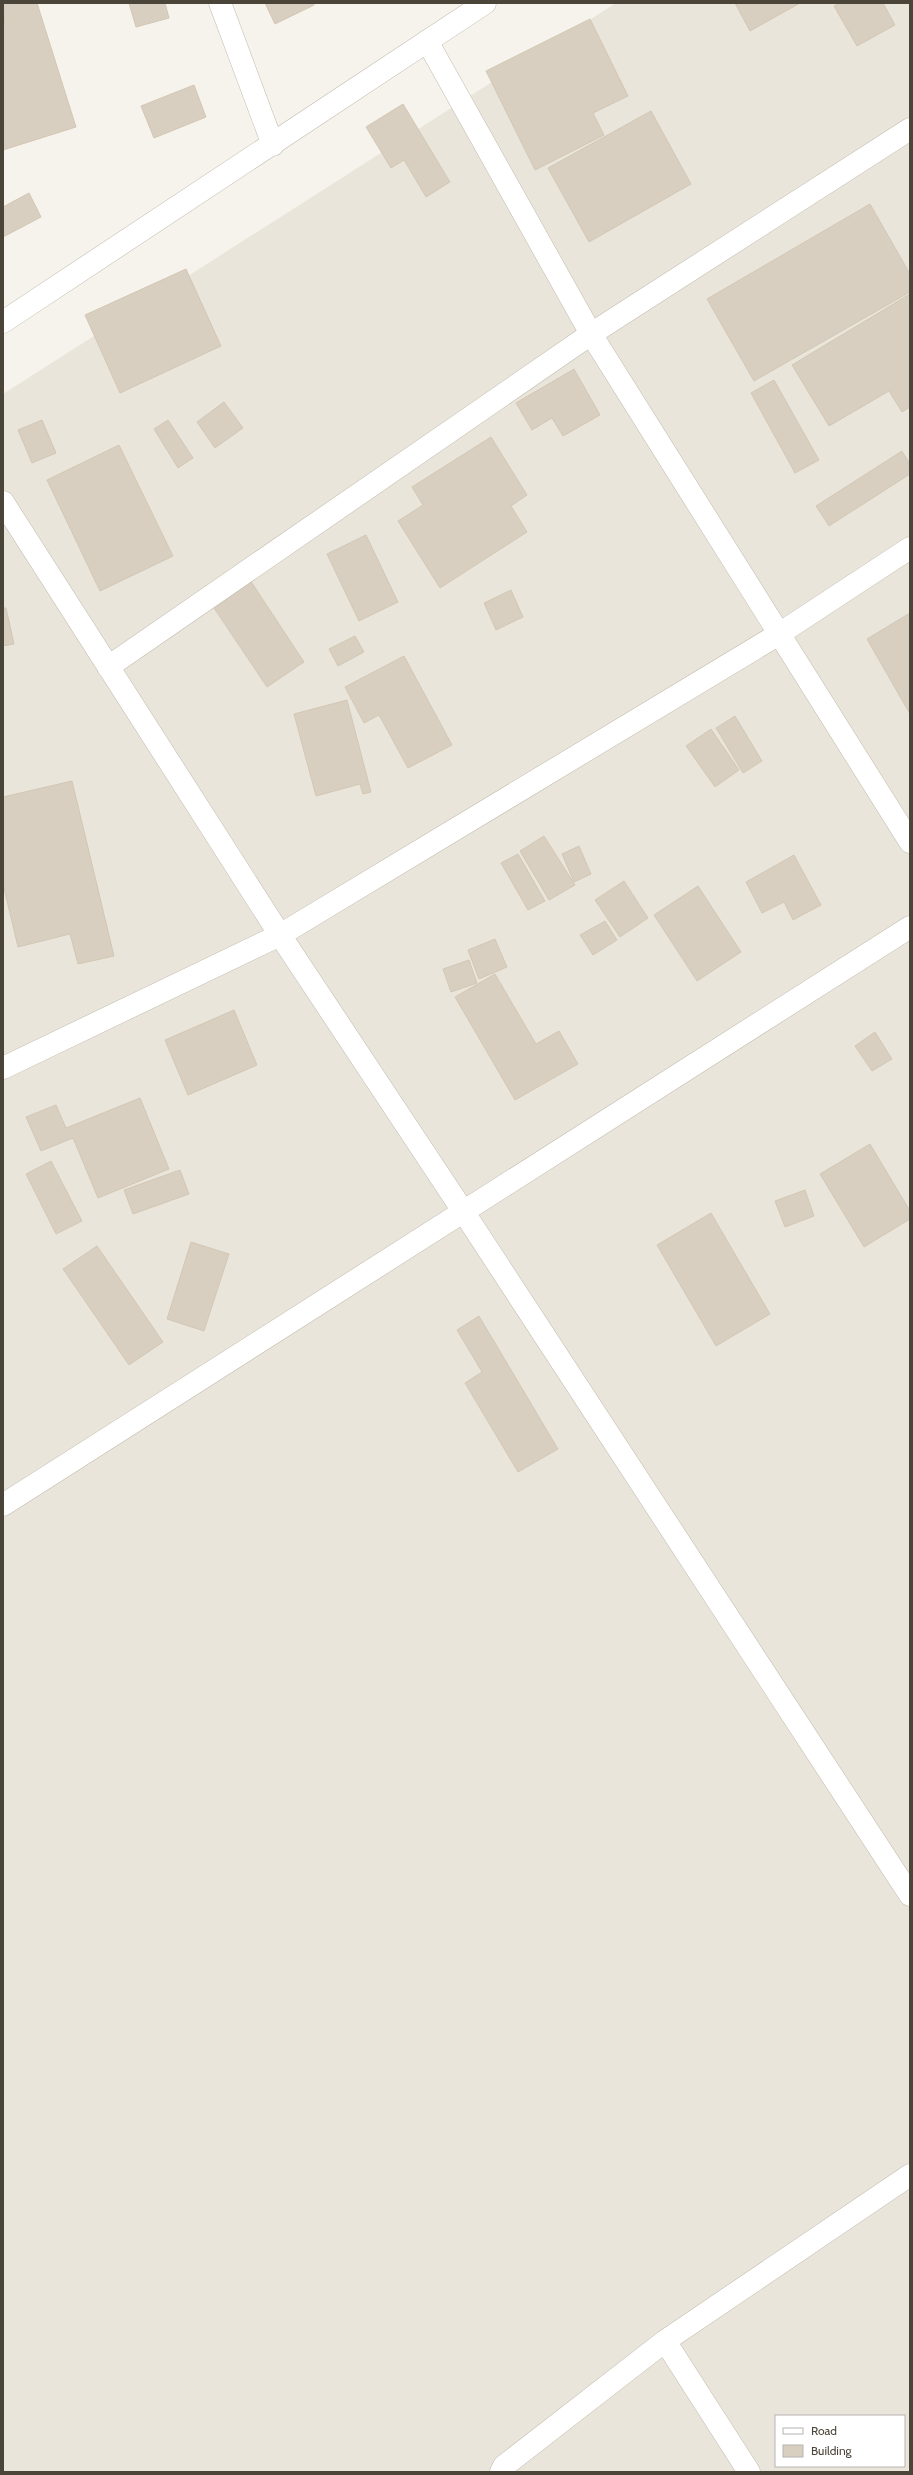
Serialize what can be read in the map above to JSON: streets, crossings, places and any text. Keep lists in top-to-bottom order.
{
  "legend": ["Road", "Building"]
}
